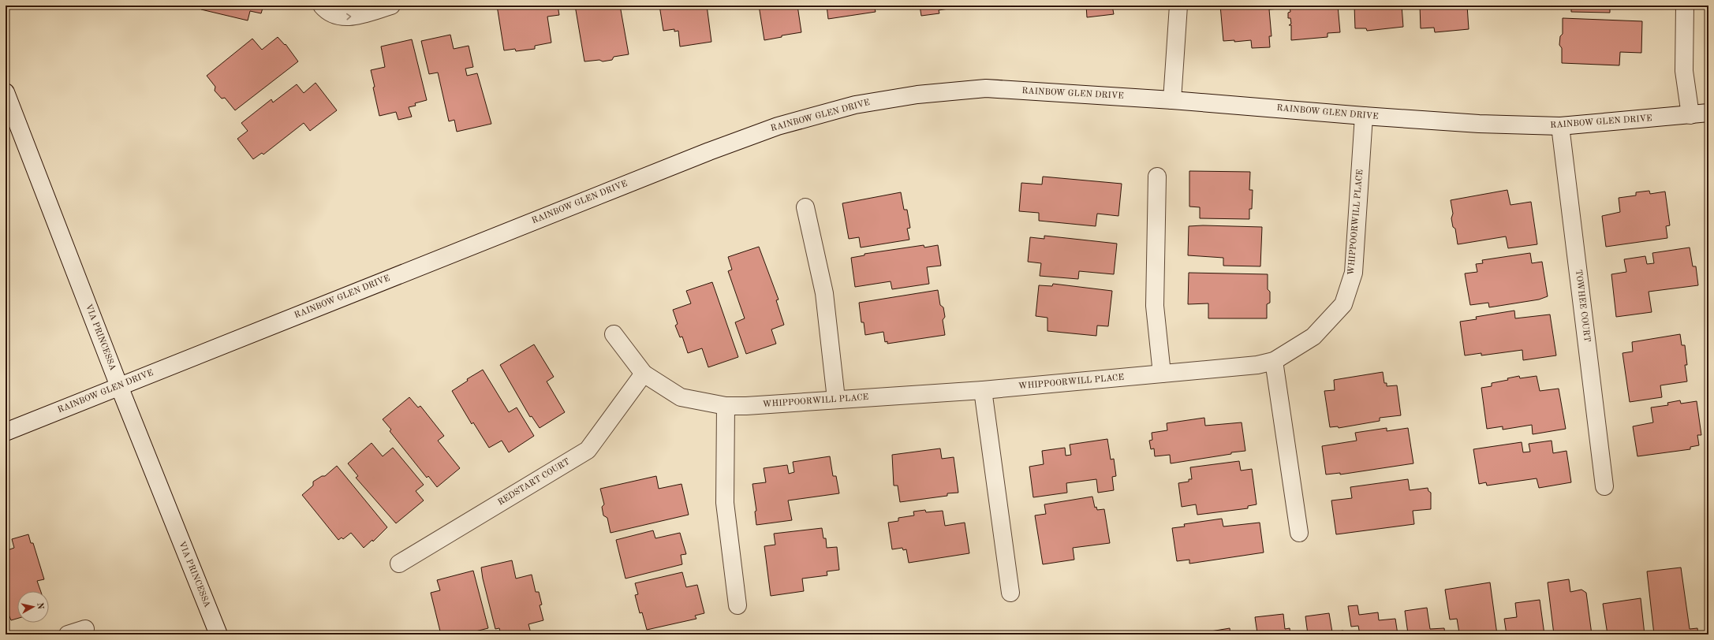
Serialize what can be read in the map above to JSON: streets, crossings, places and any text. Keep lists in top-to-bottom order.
{
  "streets": {
    "street": [
      "RAINBOW GLEN DRIVE",
      "WHIPPOORWILL PLACE",
      "TOWHEE COURT",
      "VIA PRINCESSA",
      "REDSTART COURT"
    ]
  },
  "crossings": [
    ["RAINBOW GLEN DRIVE", "WHIPPOORWILL PLACE"],
    ["RAINBOW GLEN DRIVE", "TOWHEE COURT"],
    ["RAINBOW GLEN DRIVE", "VIA PRINCESSA"],
    ["WHIPPOORWILL PLACE", "REDSTART COURT"]
  ],
  "north": "right"
}
